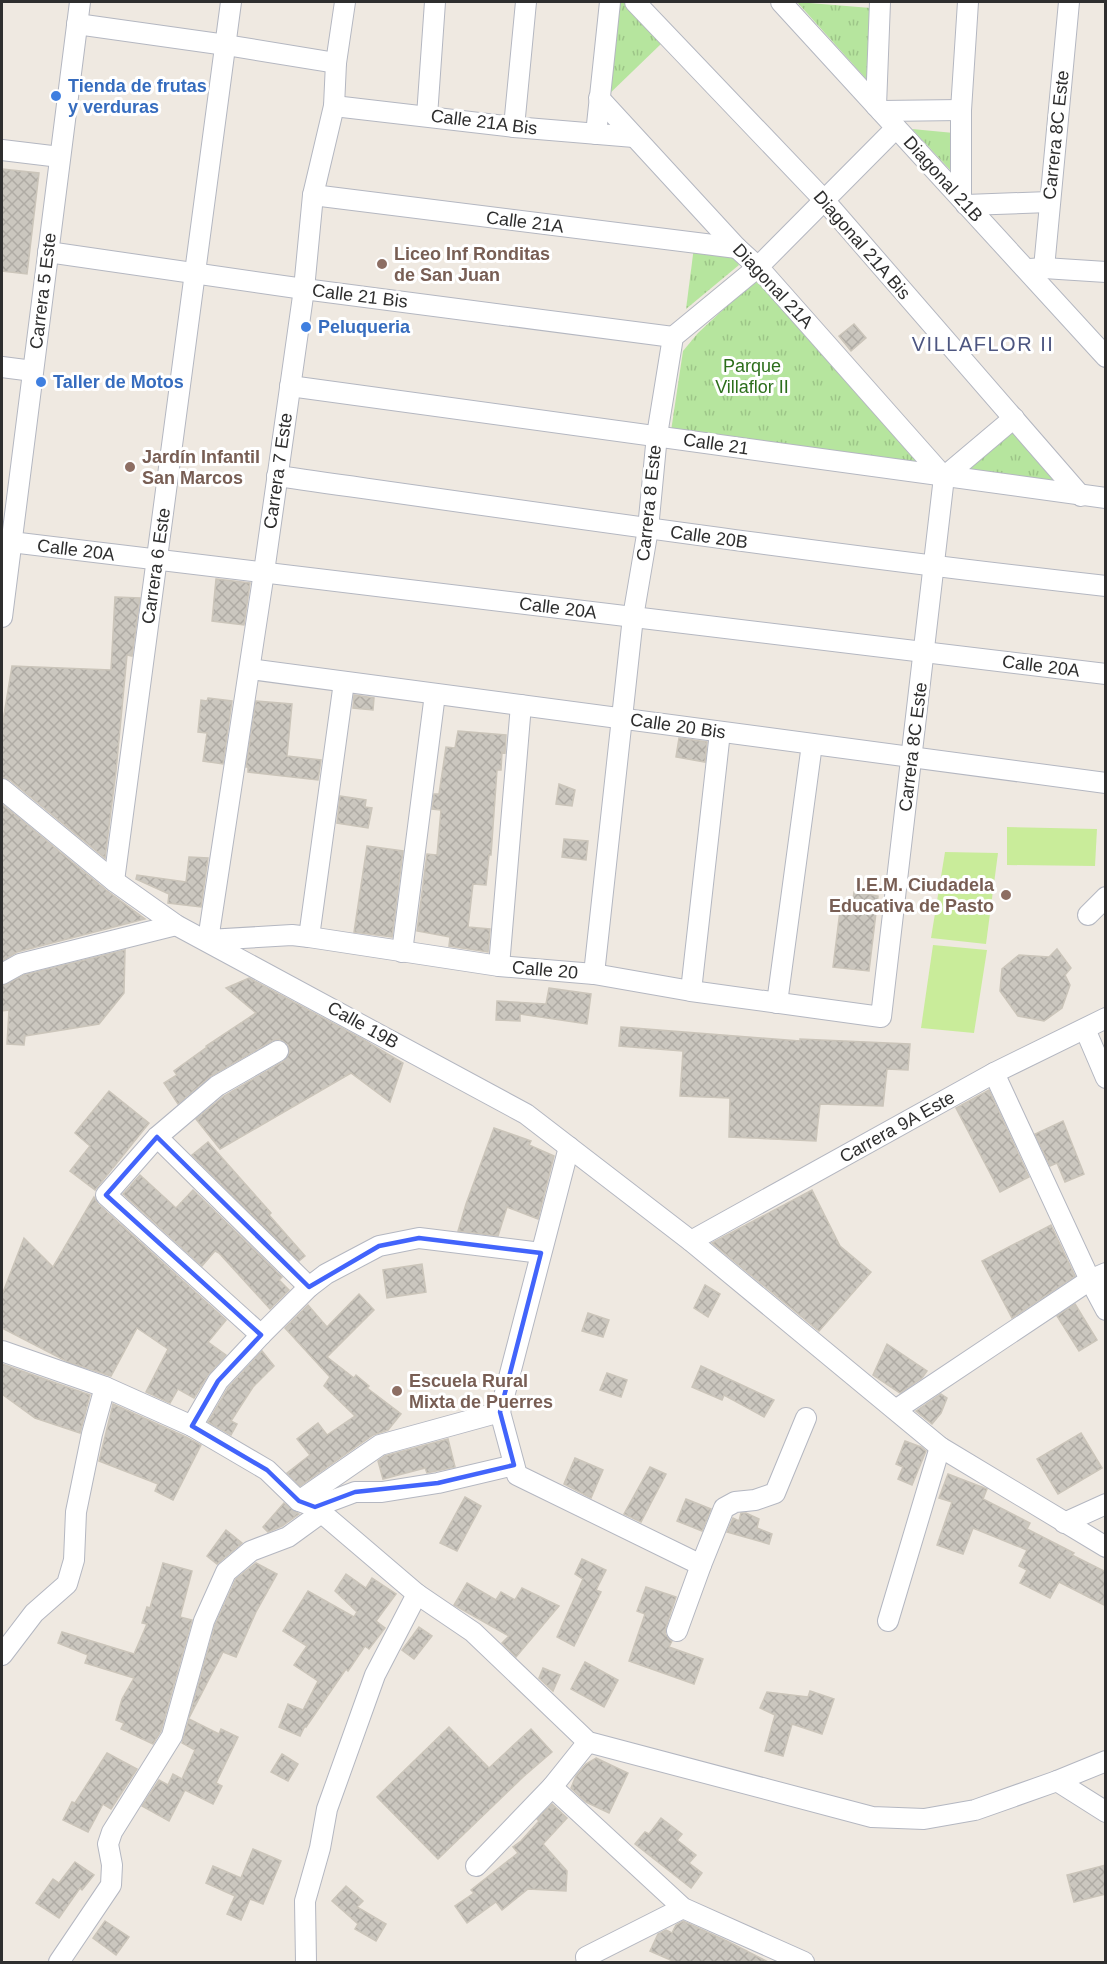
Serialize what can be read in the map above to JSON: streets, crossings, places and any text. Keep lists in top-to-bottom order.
{
  "streets": {
    "street": [
      "Calle 21A Bis",
      "Carrera 8C Este",
      "Diagonal 21B",
      "Calle 21A",
      "Diagonal 21A Bis",
      "Diagonal 21A",
      "Carrera 5 Este",
      "Calle 21 Bis",
      "Calle 21",
      "Carrera 7 Este",
      "Carrera 8 Este",
      "Calle 20B",
      "Calle 20A",
      "Carrera 6 Este",
      "Calle 20 Bis",
      "Calle 20",
      "Calle 19B",
      "Carrera 9A Este"
    ]
  },
  "crossings": [
    ["Calle 21A Bis", "Diagonal 21A"],
    ["Calle 21A Bis", "Carrera 7 Este"],
    ["Carrera 8C Este", "Diagonal 21B"],
    ["Carrera 8C Este", "Diagonal 21A"],
    ["Carrera 8C Este", "Calle 21"],
    ["Carrera 8C Este", "Calle 20B"],
    ["Carrera 8C Este", "Calle 20A"],
    ["Carrera 8C Este", "Calle 20 Bis"],
    ["Carrera 8C Este", "Calle 20"],
    ["Calle 21A", "Diagonal 21A"],
    ["Calle 21A", "Carrera 7 Este"],
    ["Diagonal 21A Bis", "Calle 21"],
    ["Diagonal 21A", "Calle 21"],
    ["Carrera 5 Este", "Calle 21 Bis"],
    ["Carrera 5 Este", "Calle 20A"],
    ["Calle 21 Bis", "Carrera 7 Este"],
    ["Calle 21 Bis", "Carrera 8 Este"],
    ["Calle 21 Bis", "Carrera 6 Este"],
    ["Calle 21", "Carrera 7 Este"],
    ["Calle 21", "Carrera 8 Este"],
    ["Carrera 7 Este", "Calle 20B"],
    ["Carrera 7 Este", "Calle 20A"],
    ["Carrera 7 Este", "Calle 20 Bis"],
    ["Carrera 7 Este", "Calle 20"],
    ["Carrera 7 Este", "Calle 19B"],
    ["Carrera 8 Este", "Calle 20B"],
    ["Carrera 8 Este", "Calle 20A"],
    ["Carrera 8 Este", "Calle 20 Bis"],
    ["Carrera 8 Este", "Calle 20"],
    ["Calle 20A", "Carrera 6 Este"],
    ["Calle 20", "Calle 19B"],
    ["Calle 19B", "Carrera 9A Este"]
  ],
  "districts": ["VILLAFLOR II"],
  "parks": ["Parque Villaflor II"],
  "places": [
    "Tienda de frutas y verduras",
    "Liceo Inf Ronditas de San Juan",
    "Peluqueria",
    "Taller de Motos",
    "Jardín Infantil San Marcos",
    "I.E.M. Ciudadela Educativa de Pasto",
    "Escuela Rural Mixta de Puerres"
  ]
}
